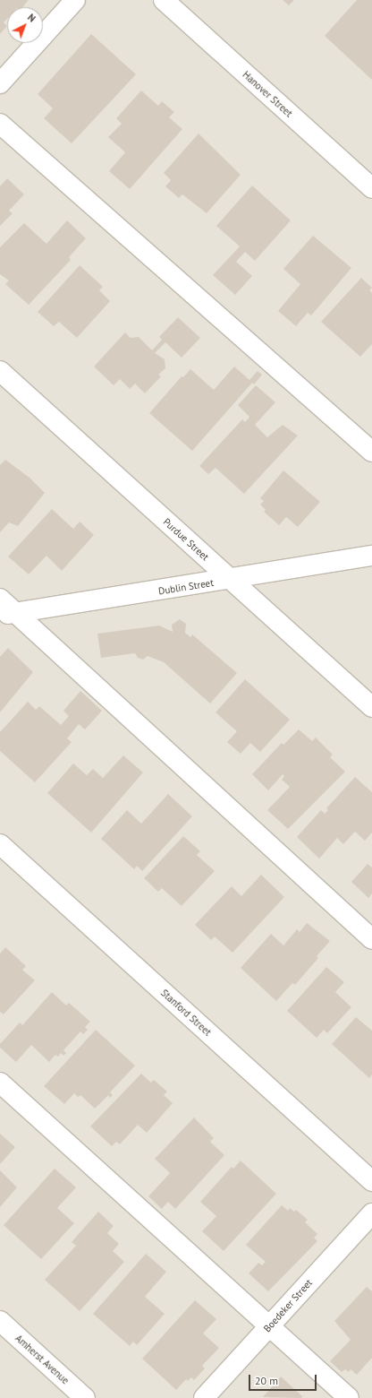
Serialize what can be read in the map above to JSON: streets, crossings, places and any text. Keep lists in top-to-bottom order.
{
  "streets": {
    "street": [
      "Hanover Street",
      "Purdue Street",
      "Dublin Street",
      "Stanford Street",
      "Boedeker Street",
      "Amherst Avenue"
    ]
  },
  "crossings": [
    ["Purdue Street", "Dublin Street"]
  ],
  "scale_bar": "20 m",
  "north": "top right"
}
